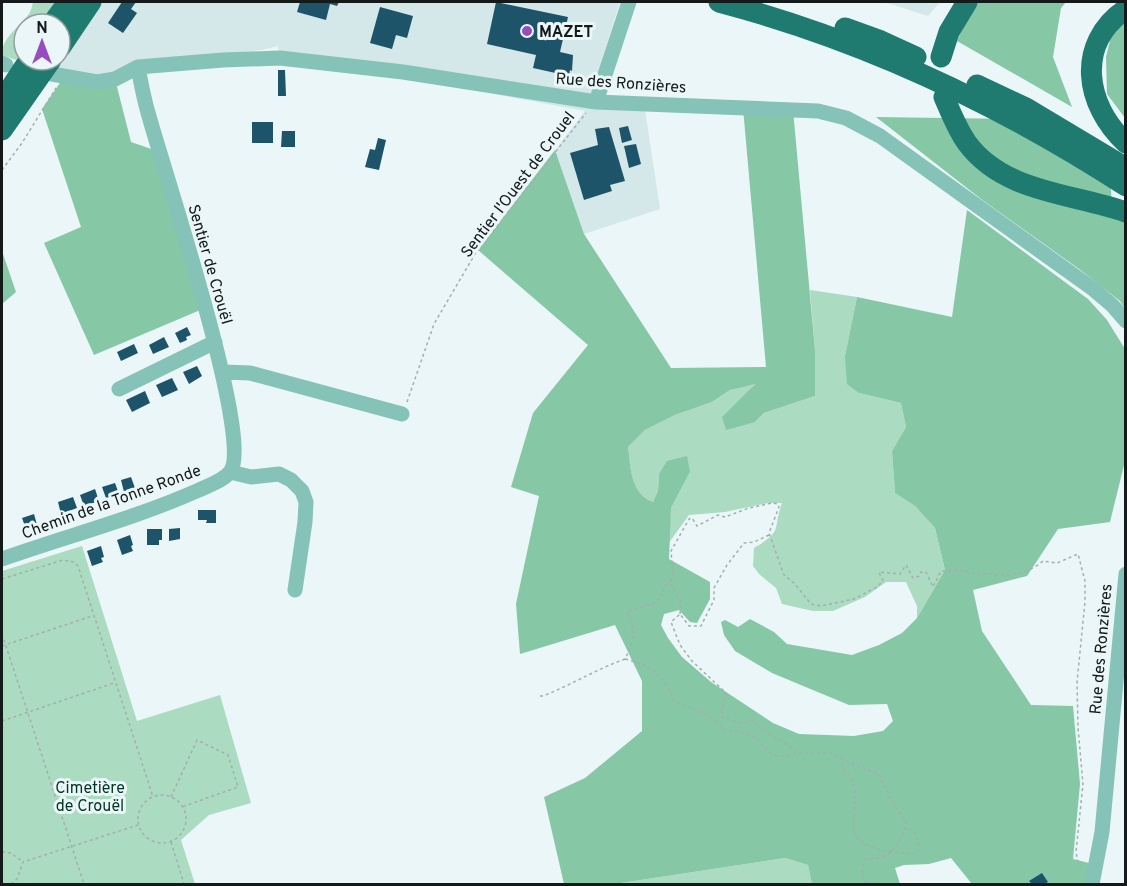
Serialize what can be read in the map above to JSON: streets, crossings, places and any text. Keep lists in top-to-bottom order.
{
  "streets": {
    "street": ["Rue des Ronzières", "Sentier de Crouël", "Chemin de la Tonne Ronde"],
    "path": ["Sentier l'Ouest de Crouel"]
  },
  "crossings": [
    ["Rue des Ronzières", "Sentier l'Ouest de Crouel"],
    ["Rue des Ronzières", "Sentier de Crouël"],
    ["Sentier de Crouël", "Chemin de la Tonne Ronde"]
  ],
  "parks": ["Cimetière de Crouël"],
  "places": ["MAZET"],
  "north": "top"
}
